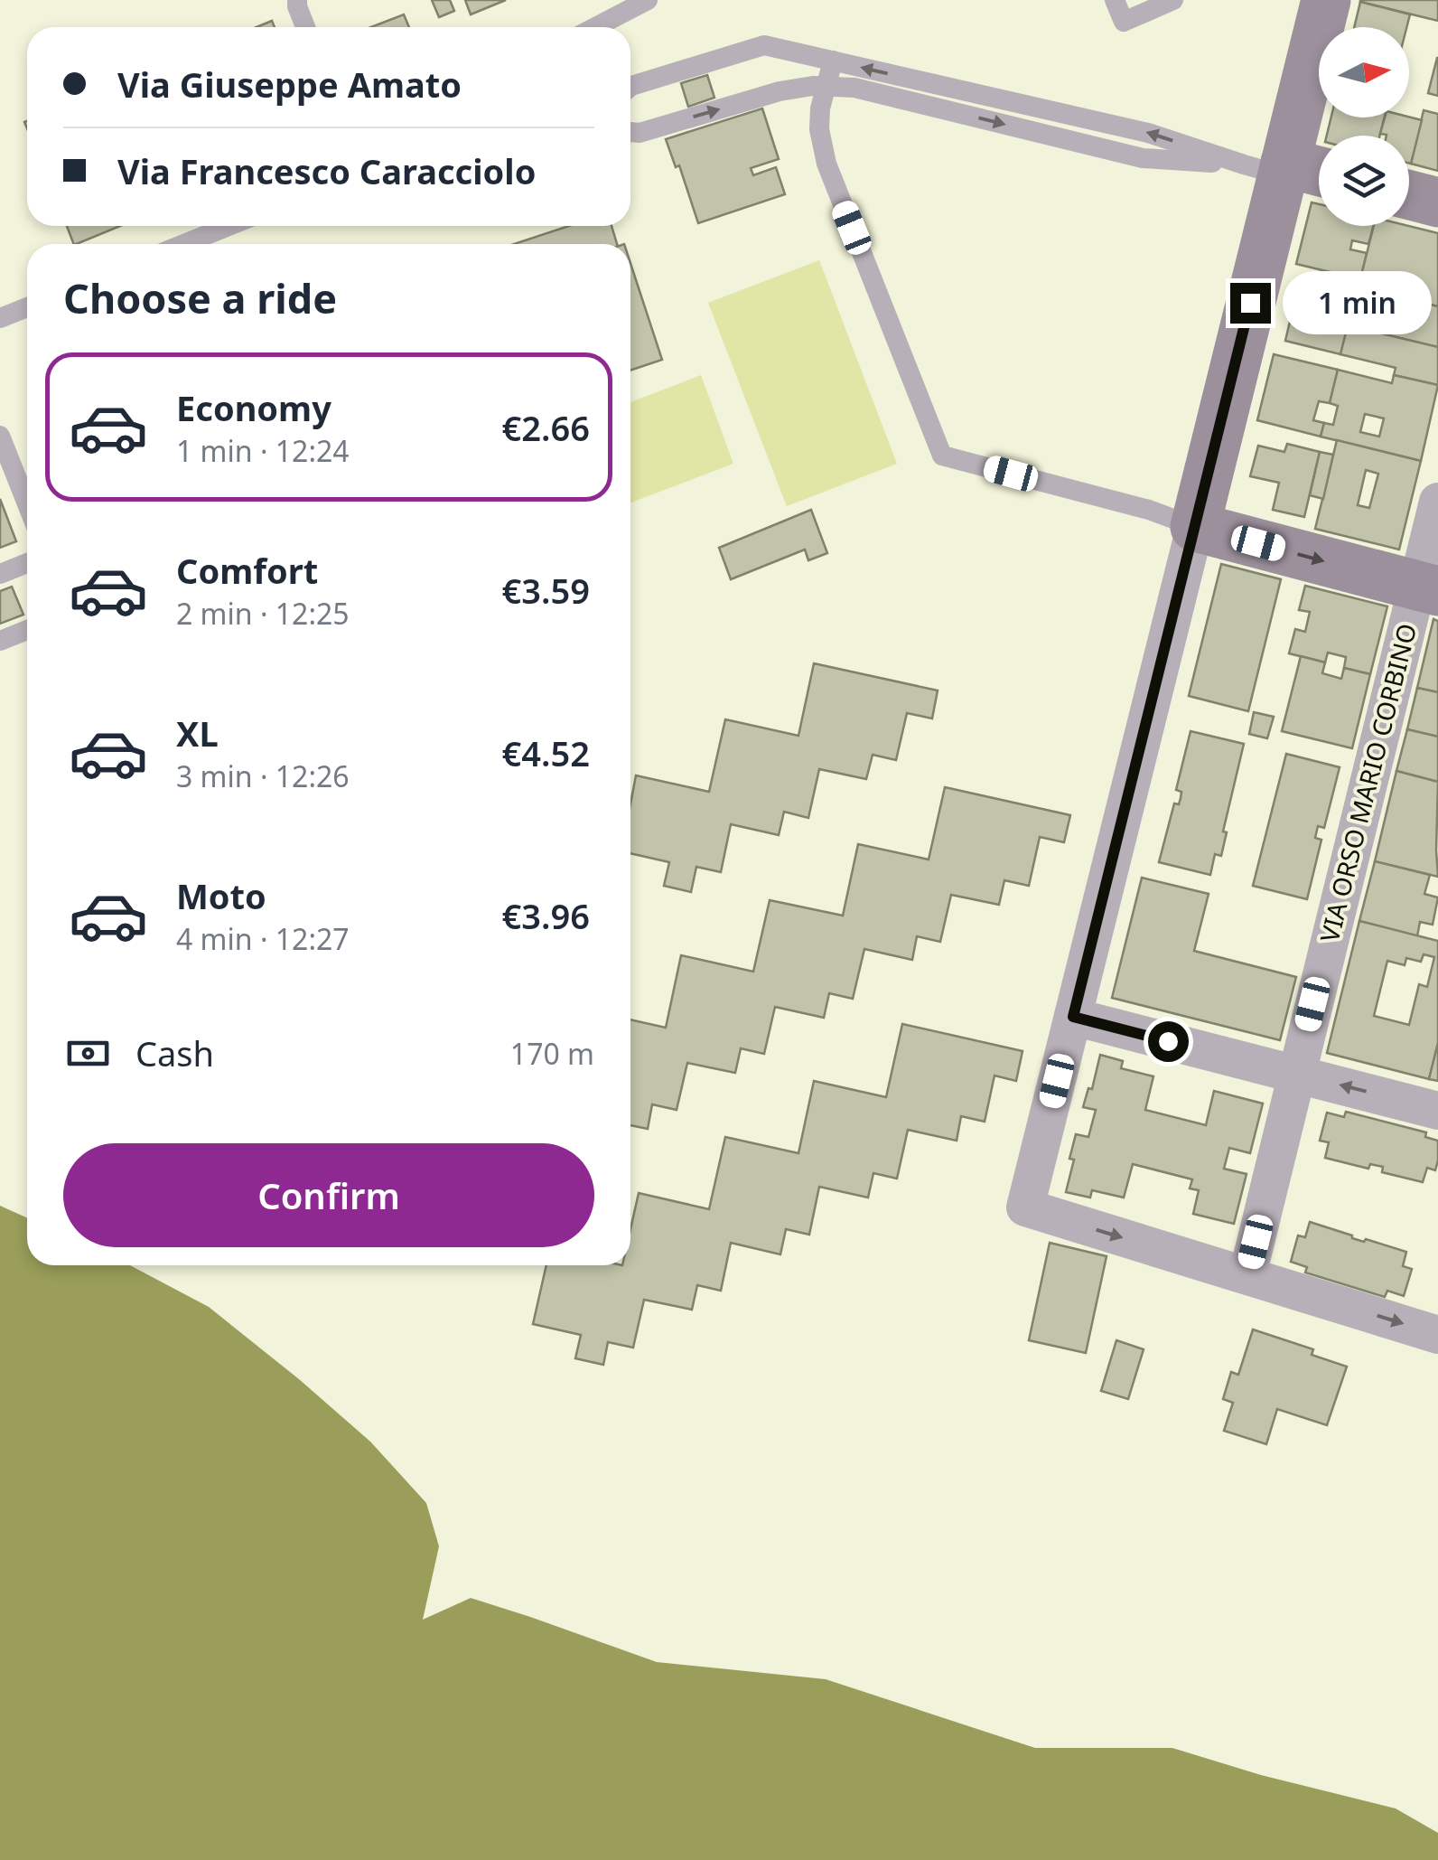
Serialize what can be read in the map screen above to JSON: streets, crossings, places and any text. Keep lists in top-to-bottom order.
{
  "streets": {
    "street": ["VIA ORSO MARIO CORBINO"]
  },
  "north": "right",
  "page": {
    "banner": ["Via Giuseppe Amato", "Via Francesco Caracciolo"],
    "heading": "Choose a ride",
    "bubble": "1 min",
    "list": [
      {
        "name": "Economy",
        "note": "1 min · 12:24",
        "value": "€2.66"
      },
      {
        "name": "Comfort",
        "note": "2 min · 12:25",
        "value": "€3.59"
      },
      {
        "name": "XL",
        "note": "3 min · 12:26",
        "value": "€4.52"
      },
      {
        "name": "Moto",
        "note": "4 min · 12:27",
        "value": "€3.96"
      }
    ],
    "pay": ["Cash", "170 m"],
    "buttons": "Confirm"
  }
}
